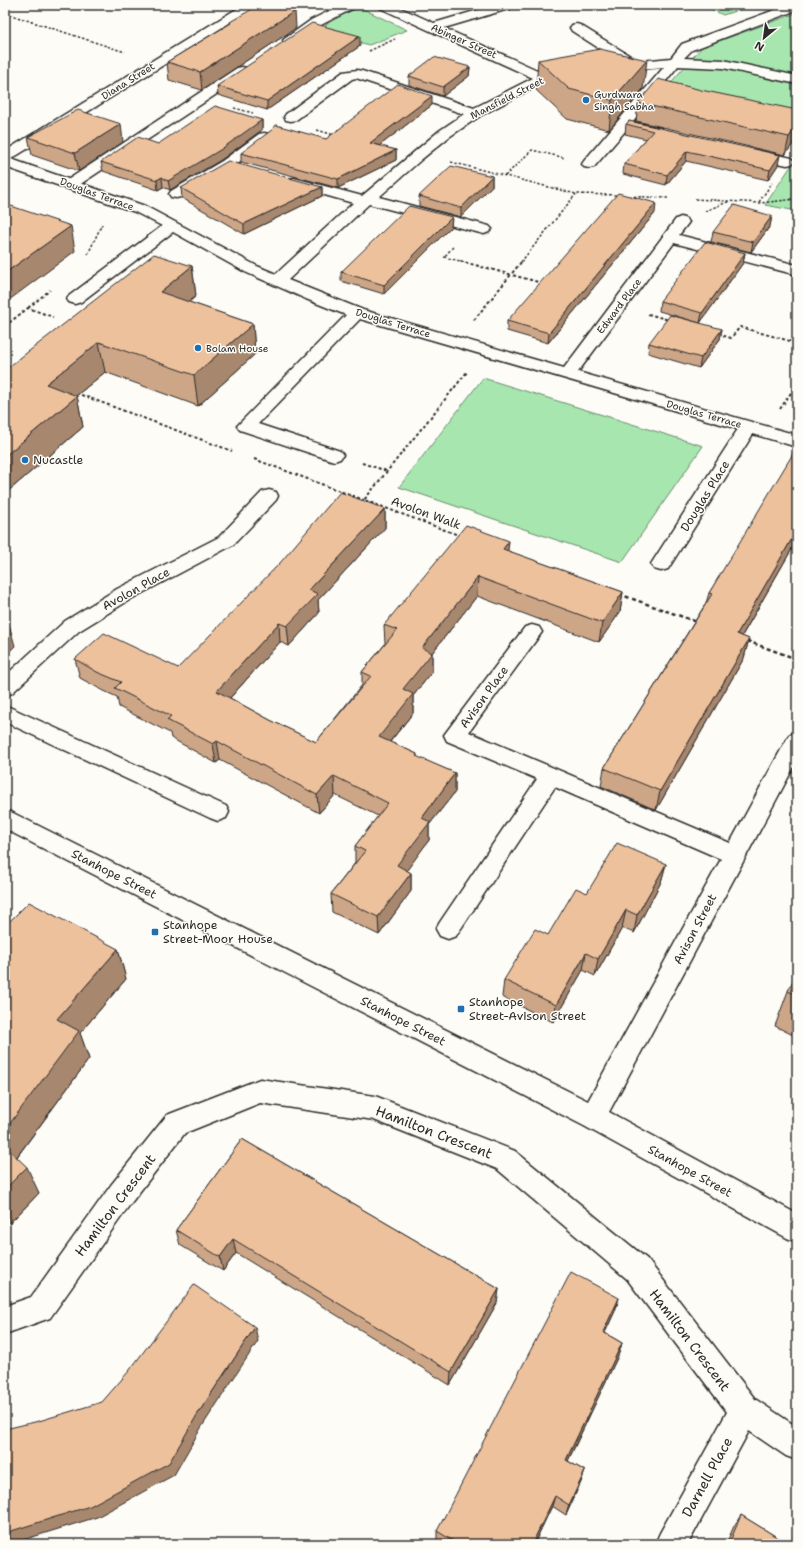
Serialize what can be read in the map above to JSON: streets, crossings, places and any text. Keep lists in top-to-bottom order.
{
  "streets": {
    "street": [
      "Abinger Street",
      "Diana Street",
      "Mansfield Street",
      "Douglas Terrace",
      "Edward Place",
      "Douglas Place",
      "Avolon Place",
      "Avison Place",
      "Stanhope Street",
      "Avison Street",
      "Hamilton Crescent",
      "Darnell Place"
    ],
    "path": ["Avolon Walk"]
  },
  "crossings": [
    ["Abinger Street", "Mansfield Street"],
    ["Mansfield Street", "Douglas Terrace"],
    ["Douglas Terrace", "Edward Place"],
    ["Douglas Terrace", "Douglas Place"],
    ["Avison Place", "Avison Street"],
    ["Stanhope Street", "Avison Street"],
    ["Hamilton Crescent", "Darnell Place"]
  ],
  "places": {
    "other": ["Gurdwara Singh Sabha", "Bolam House", "Nucastle"],
    "transit": ["Stanhope Street-Moor House", "Stanhope Street-Avison Street"]
  },
  "north": "bottom left"
}
